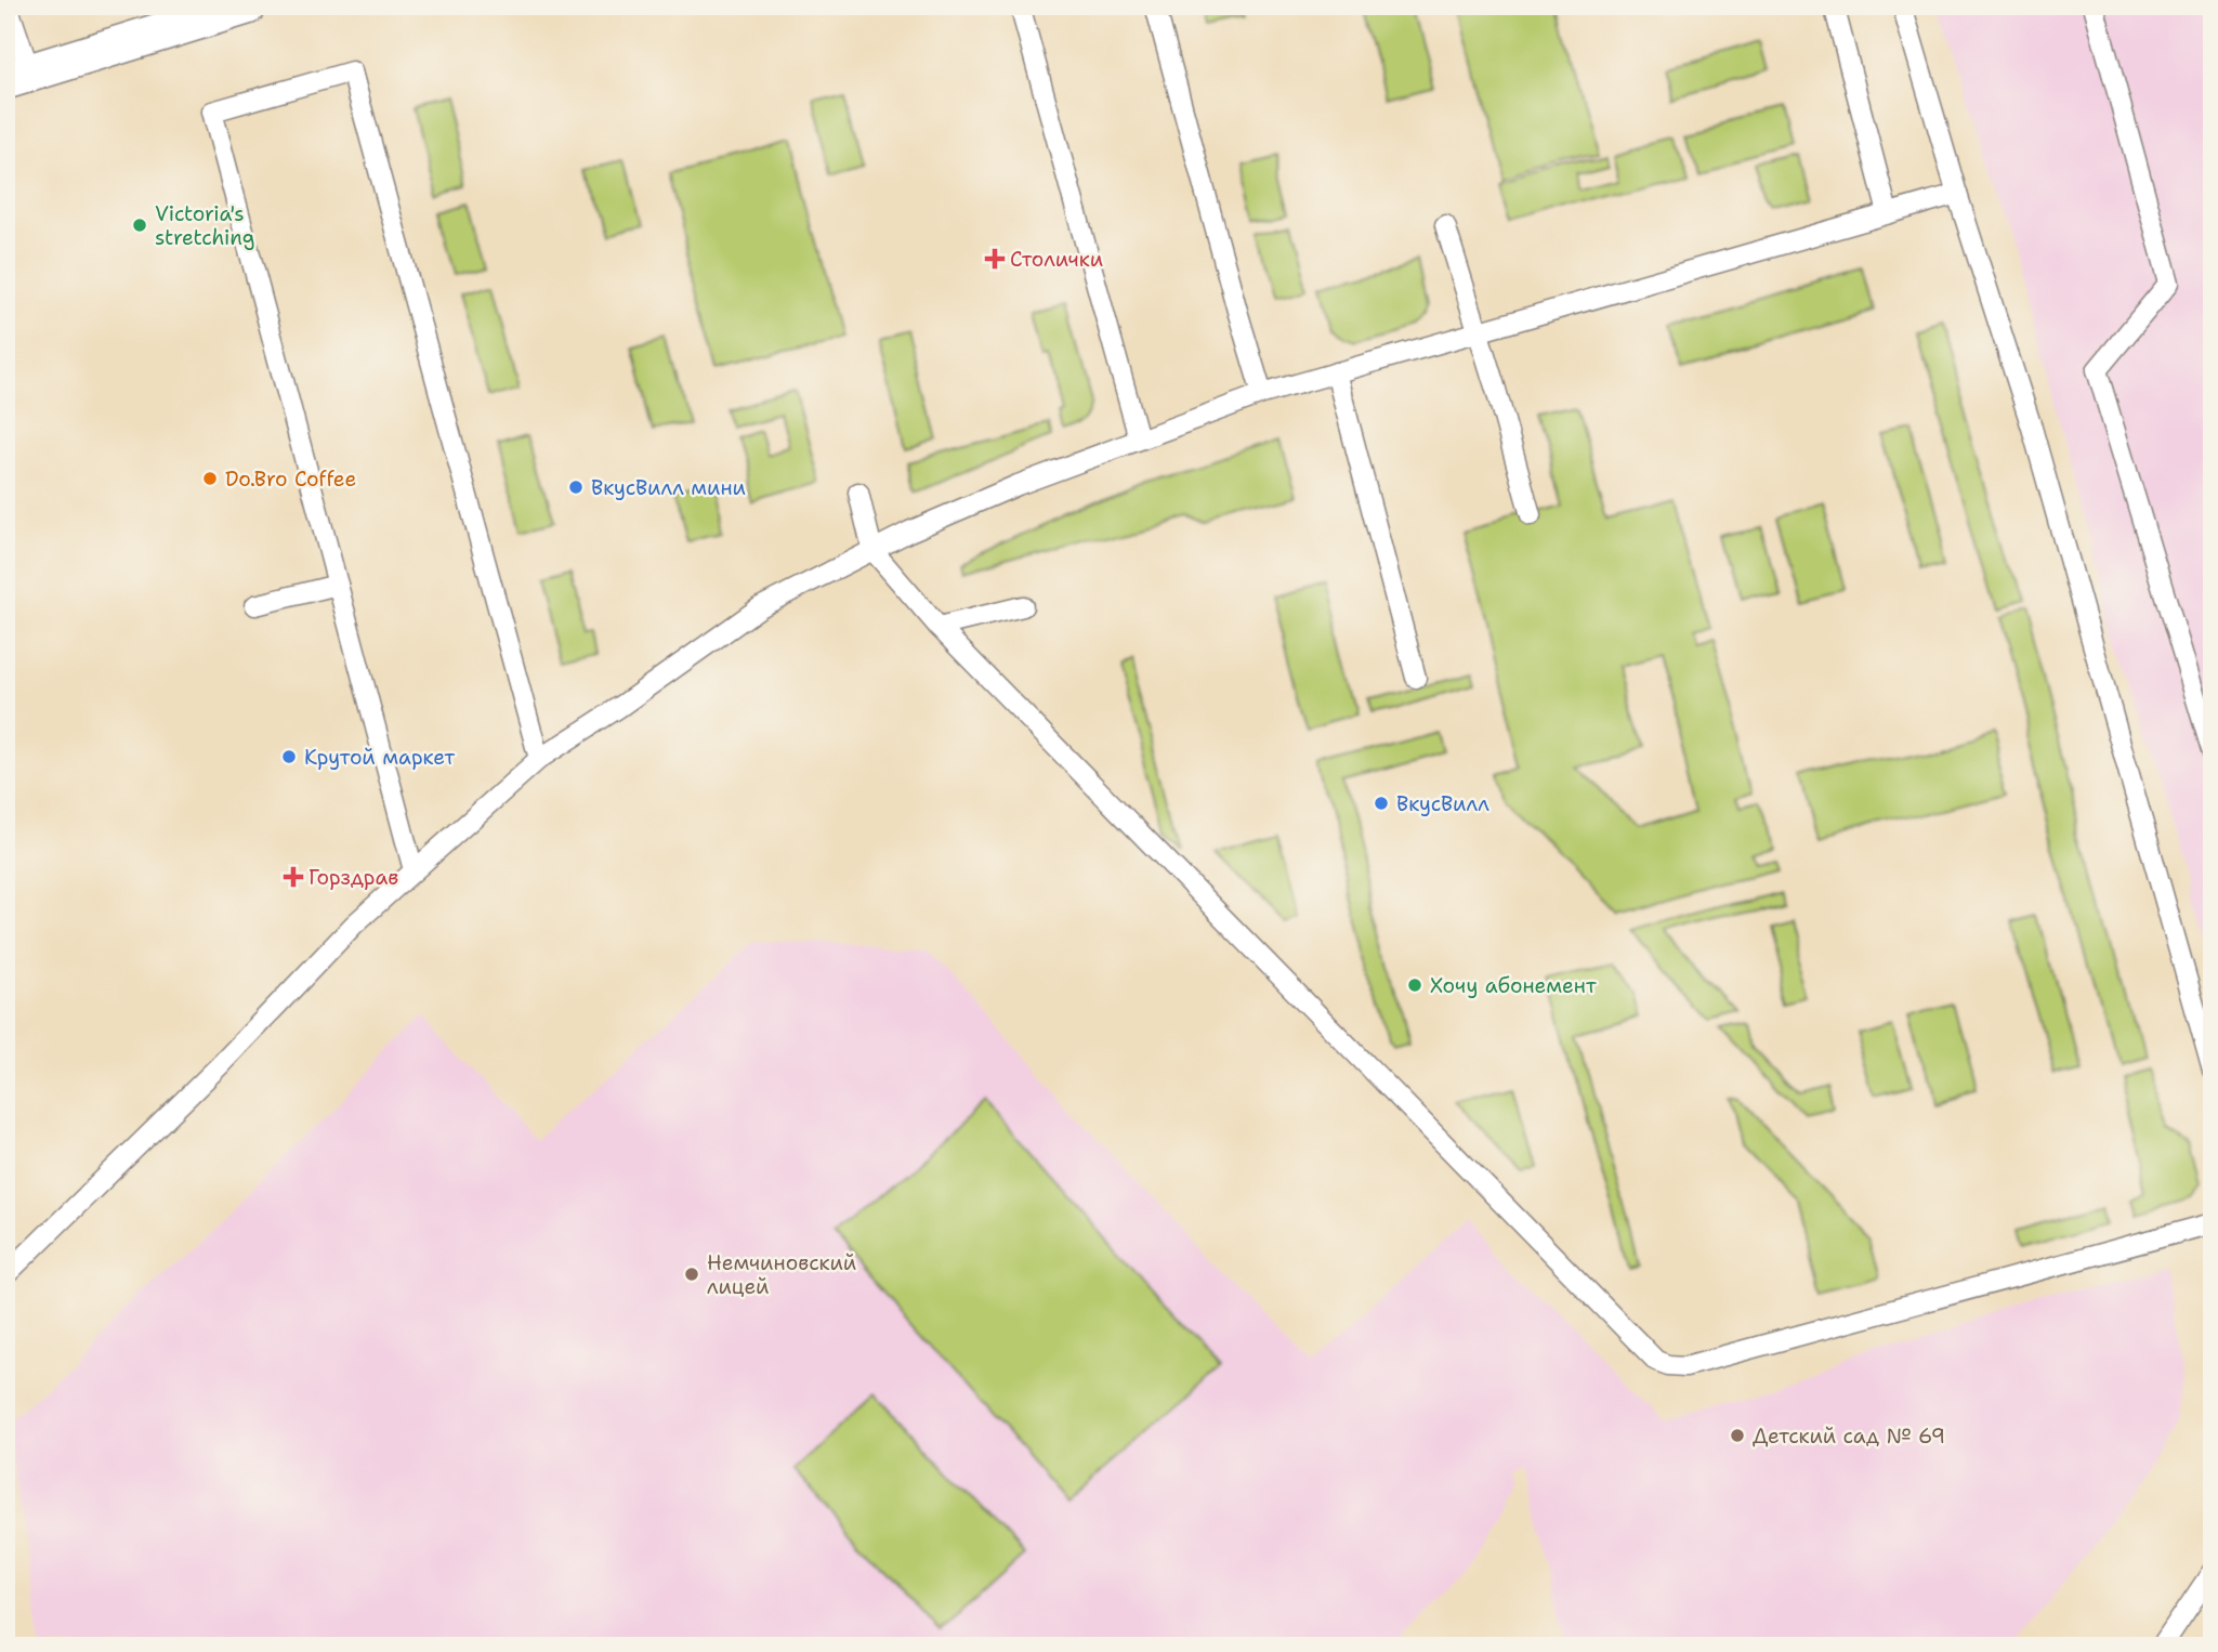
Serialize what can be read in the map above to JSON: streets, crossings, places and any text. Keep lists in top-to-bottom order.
{
  "places": {
    "other": [
      "Victoria's stretching",
      "Do.Bro Coffee",
      "ВкусВилл мини",
      "Крутой маркет",
      "ВкусВилл",
      "Хочу абонемент",
      "Немчиновский лицей",
      "Детский сад № 69"
    ],
    "health": ["Столички", "Горздрав"]
  }
}
